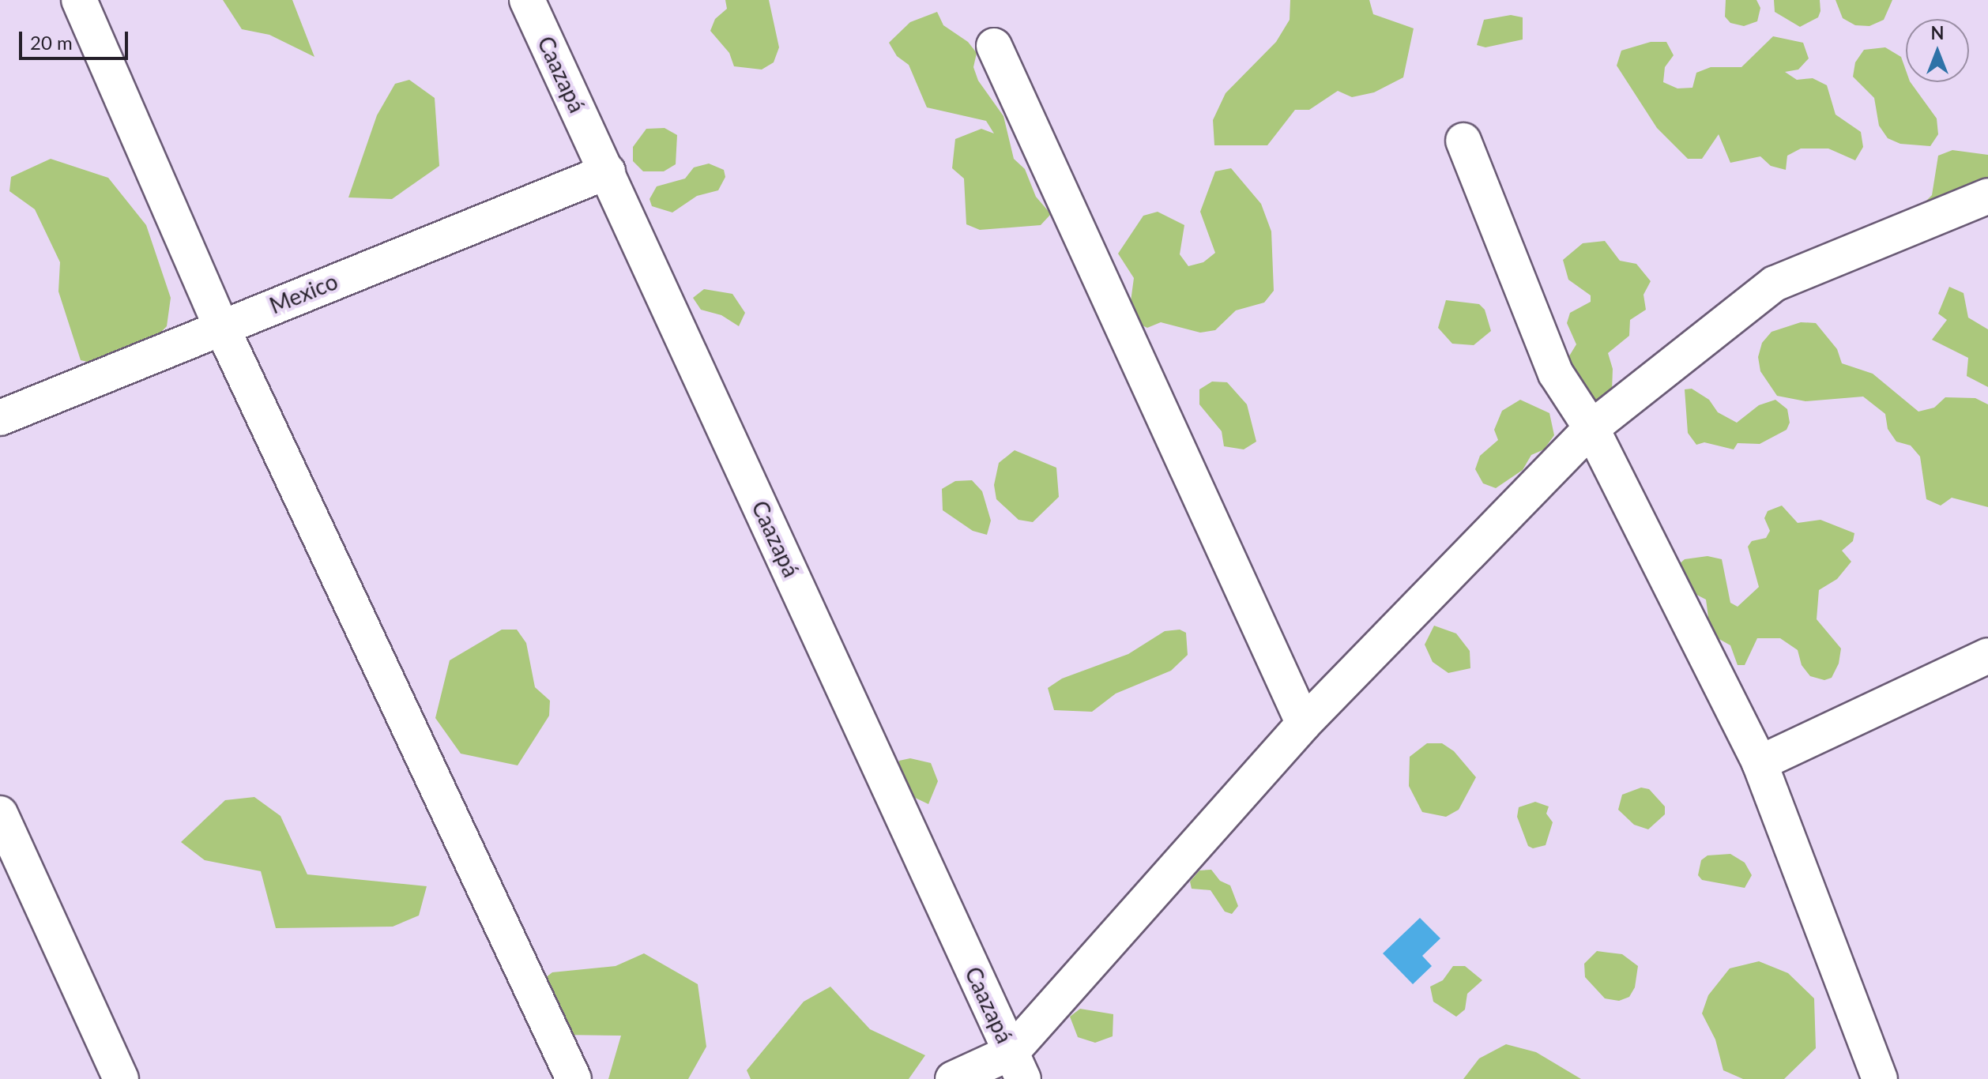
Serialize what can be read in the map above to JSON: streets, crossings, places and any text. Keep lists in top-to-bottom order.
{
  "streets": {
    "street": ["Caazapá", "Mexico"]
  },
  "crossings": [
    ["Caazapá", "Mexico"]
  ],
  "scale_bar": "20 m",
  "north": "top"
}
